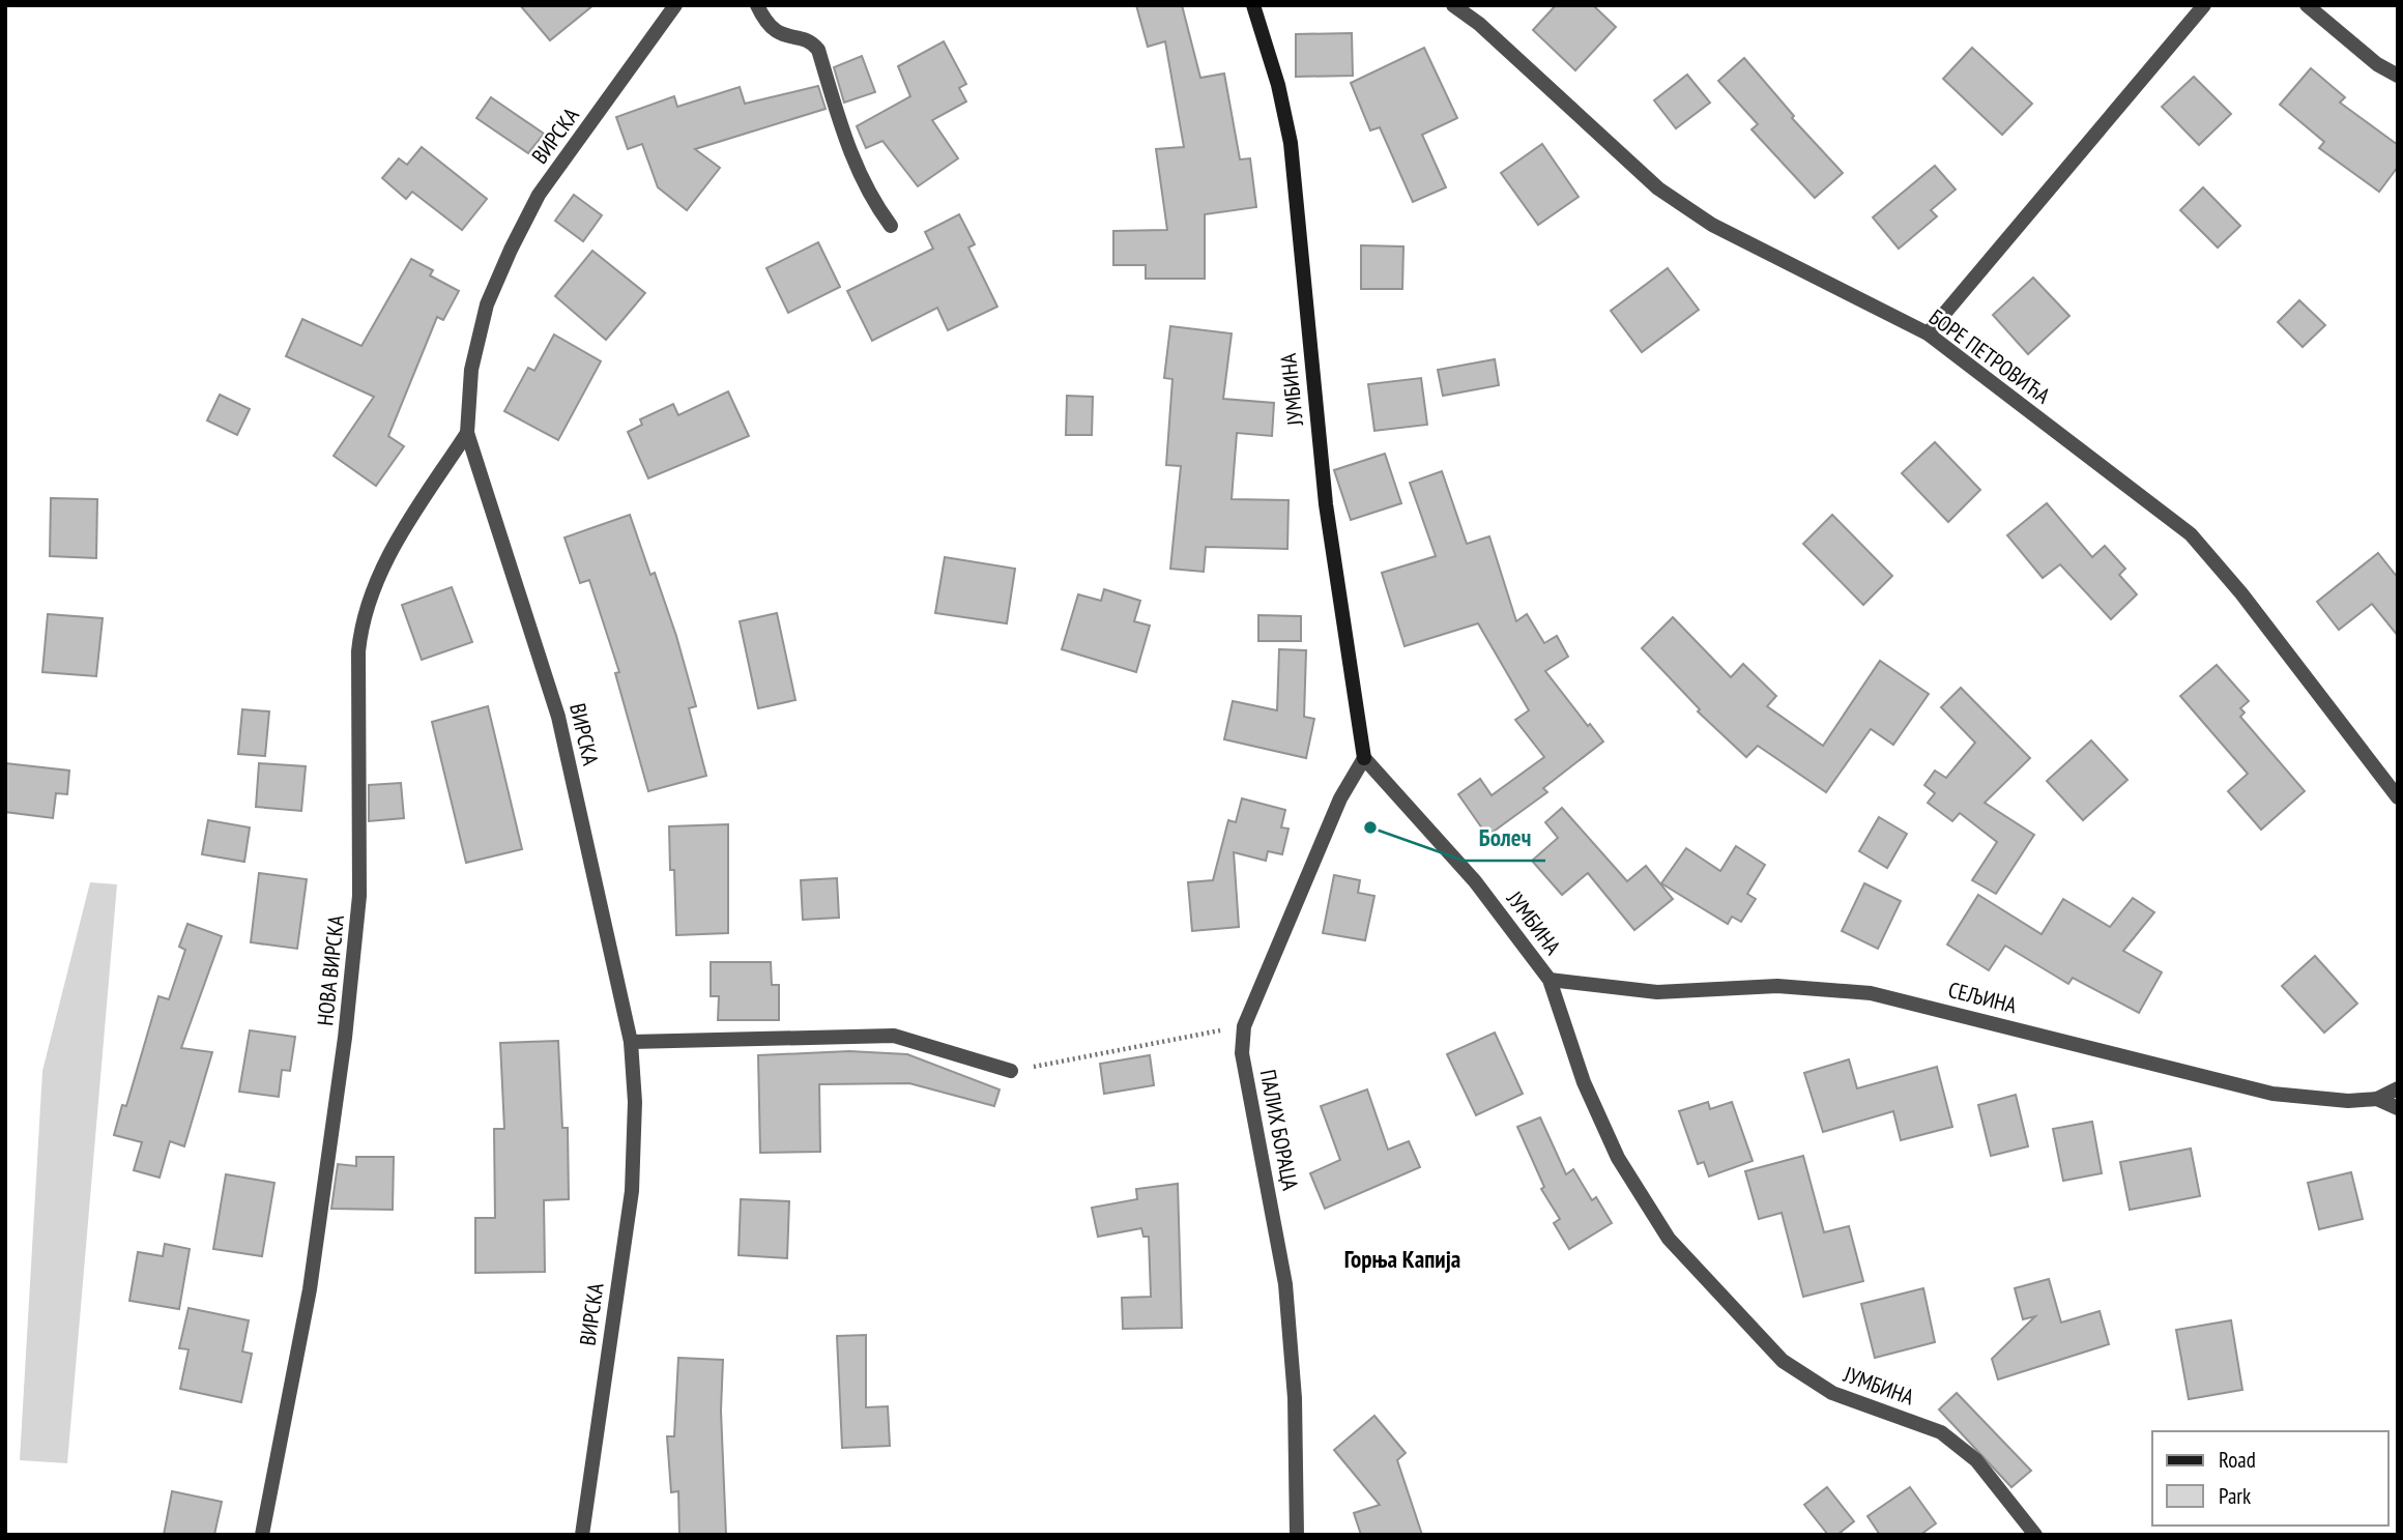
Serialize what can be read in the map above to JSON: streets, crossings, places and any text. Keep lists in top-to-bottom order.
{
  "streets": {
    "street": [
      "ВИРСКА",
      "БОРЕ ПЕТРОВИЋА",
      "ЈУМБИНА",
      "НОВА ВИРСКА",
      "СЕЉИНА",
      "ПАЛИХ БОРАЦА"
    ]
  },
  "crossings": [
    ["ВИРСКА", "НОВА ВИРСКА"],
    ["ЈУМБИНА", "СЕЉИНА"],
    ["ЈУМБИНА", "ПАЛИХ БОРАЦА"]
  ],
  "districts": ["Горња Капија"],
  "places": ["Болеч"],
  "legend": ["Road", "Park"]
}
